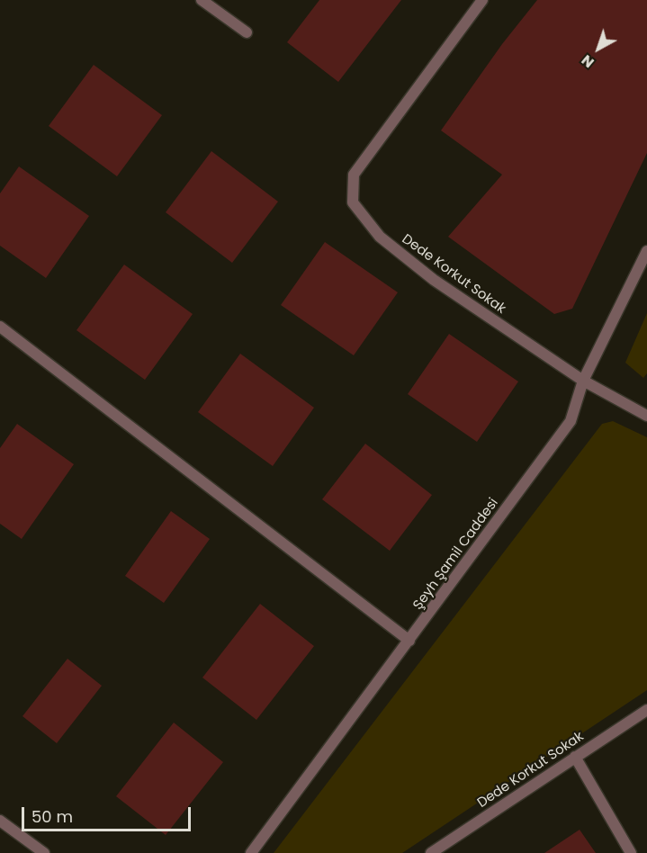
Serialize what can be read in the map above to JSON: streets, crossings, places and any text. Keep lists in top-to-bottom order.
{
  "streets": {
    "street": ["Dede Korkut Sokak", "Şeyh Şamil Caddesi"]
  },
  "crossings": [
    ["Dede Korkut Sokak", "Şeyh Şamil Caddesi"]
  ],
  "scale_bar": "50 m",
  "north": "bottom left"
}
